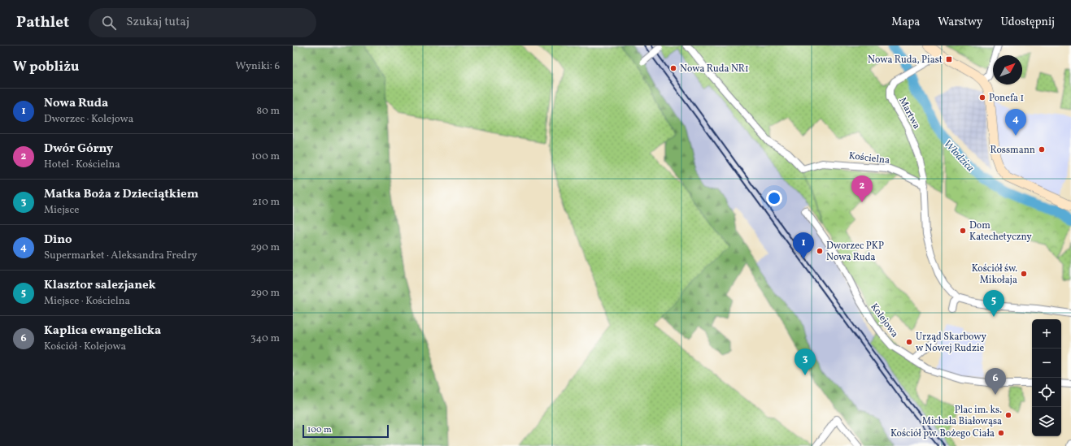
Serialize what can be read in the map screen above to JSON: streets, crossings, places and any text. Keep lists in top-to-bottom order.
{
  "streets": {
    "street": ["Martwa", "Kościelna", "Kolejowa"]
  },
  "crossings": [
    ["Martwa", "Kościelna"]
  ],
  "water": ["Włodzica"],
  "places": {
    "transit": ["Nowa Ruda, Piast"],
    "other": [
      "Nowa Ruda NR1",
      "Ponefa 1",
      "Rossmann",
      "Dom Katechetyczny",
      "Dworzec PKP Nowa Ruda",
      "Kościół św. Mikołaja",
      "Urząd Skarbowy w Nowej Rudzie",
      "Plac im. ks. Michała Białowąsa",
      "Kościół pw. Bożego Ciała"
    ]
  },
  "scale_bar": "100 m",
  "north": "top right",
  "page": {
    "header": "Pathlet",
    "search": "Szukaj tutaj",
    "nav": ["Mapa", "Warstwy", "Udostępnij"],
    "heading": ["W pobliżu", "Wyniki: 6"],
    "list": [
      {
        "mark": "1",
        "name": "Nowa Ruda",
        "note": "Dworzec · Kolejowa",
        "value": "80 m"
      },
      {
        "mark": "2",
        "name": "Dwór Górny",
        "note": "Hotel · Kościelna",
        "value": "100 m"
      },
      {
        "mark": "3",
        "name": "Matka Boża z Dzieciątkiem",
        "note": "Miejsce",
        "value": "210 m"
      },
      {
        "mark": "4",
        "name": "Dino",
        "note": "Supermarket · Aleksandra Fredry",
        "value": "290 m"
      },
      {
        "mark": "5",
        "name": "Klasztor salezjanek",
        "note": "Miejsce · Kościelna",
        "value": "290 m"
      },
      {
        "mark": "6",
        "name": "Kaplica ewangelicka",
        "note": "Kościół · Kolejowa",
        "value": "340 m"
      }
    ],
    "pins": [
      "4",
      "2",
      "1",
      "5",
      "3",
      "6"
    ],
    "map_buttons": ["+", "−"],
    "scale": "100 m"
  }
}
